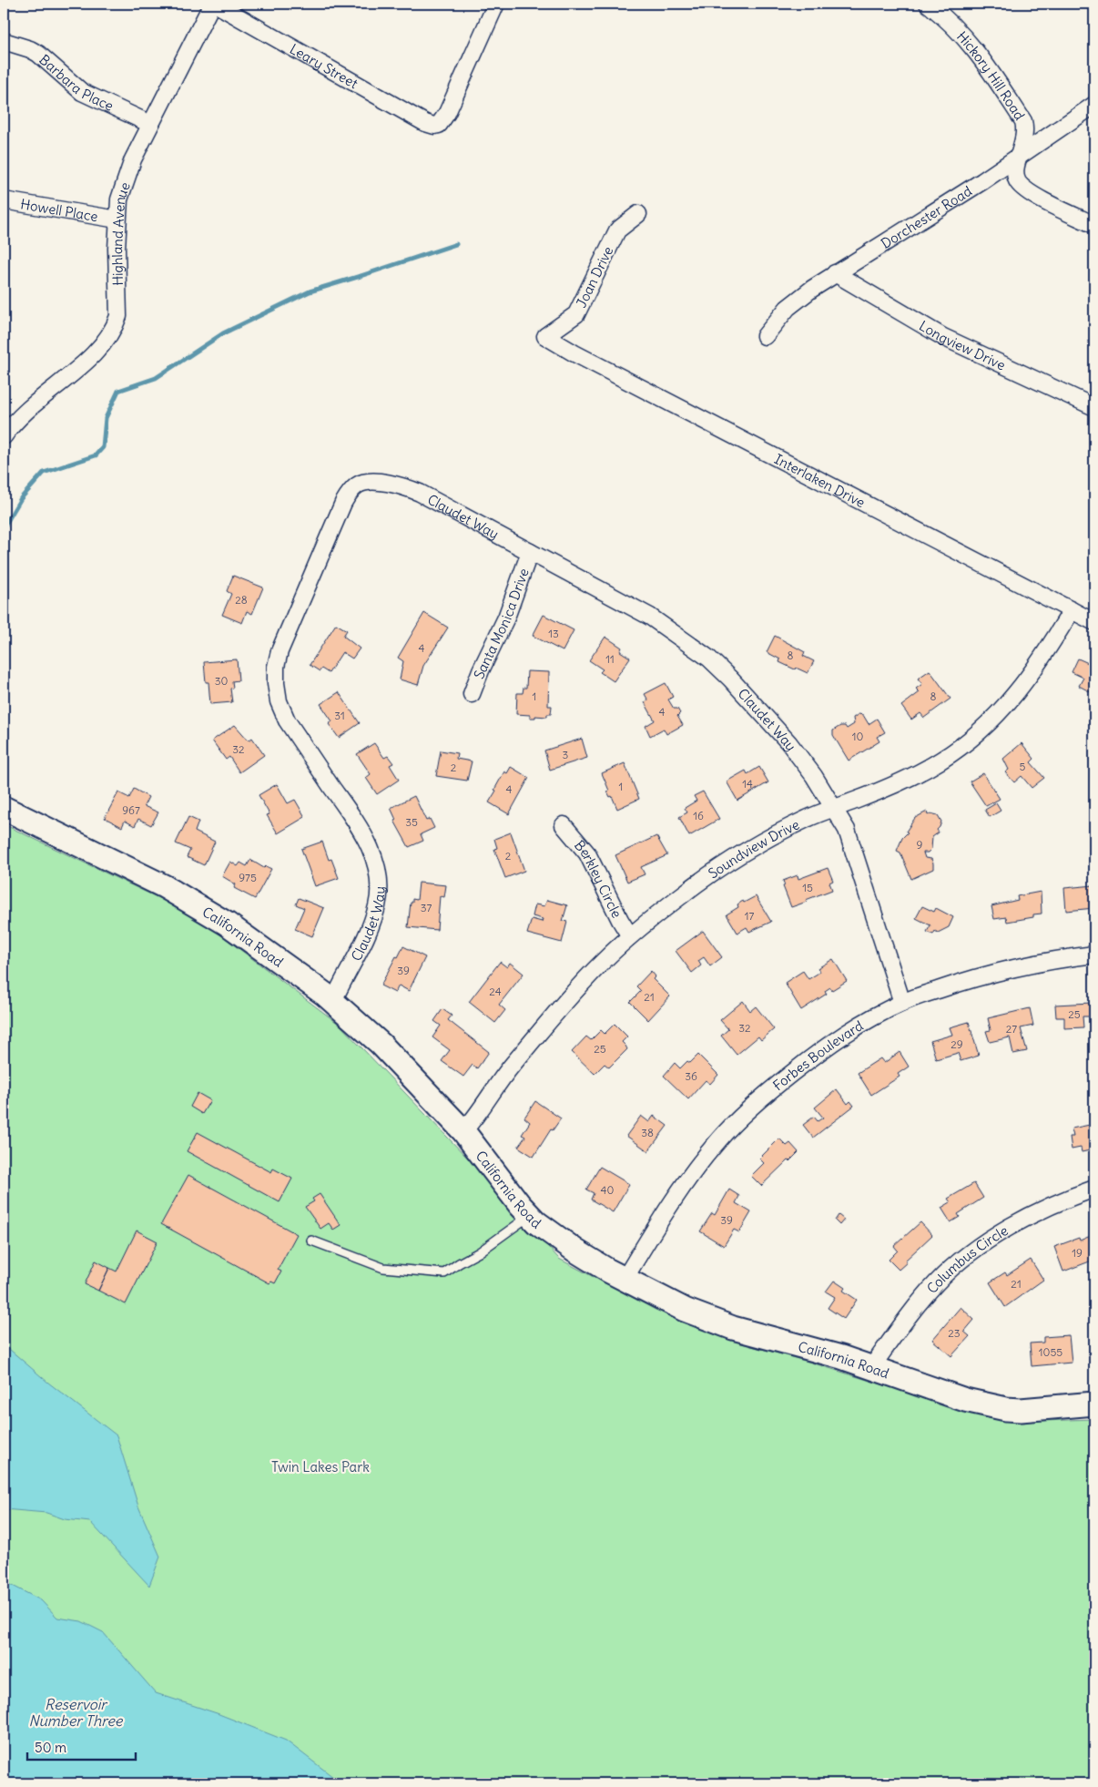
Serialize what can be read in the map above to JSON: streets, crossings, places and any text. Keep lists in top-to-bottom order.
{
  "streets": {
    "main road": ["California Road"],
    "street": [
      "Leary Street",
      "Hickory Hill Road",
      "Barbara Place",
      "Howell Place",
      "Dorchester Road",
      "Highland Avenue",
      "Joan Drive",
      "Longview Drive",
      "Interlaken Drive",
      "Claudet Way",
      "Santa Monica Drive",
      "Soundview Drive",
      "Berkley Circle",
      "Forbes Boulevard",
      "Columbus Circle"
    ]
  },
  "crossings": [
    ["Leary Street", "Highland Avenue"],
    ["Hickory Hill Road", "Dorchester Road"],
    ["Barbara Place", "Highland Avenue"],
    ["Howell Place", "Highland Avenue"],
    ["Dorchester Road", "Longview Drive"],
    ["Joan Drive", "Interlaken Drive"],
    ["Interlaken Drive", "Soundview Drive"],
    ["Claudet Way", "Santa Monica Drive"],
    ["Claudet Way", "Soundview Drive"],
    ["Claudet Way", "California Road"],
    ["Claudet Way", "Forbes Boulevard"],
    ["Soundview Drive", "Berkley Circle"],
    ["Soundview Drive", "California Road"],
    ["California Road", "Forbes Boulevard"],
    ["California Road", "Columbus Circle"]
  ],
  "water": ["Reservoir Number Three"],
  "parks": ["Twin Lakes Park"],
  "house_numbers": [
    "28",
    "13",
    "4",
    "8",
    "11",
    "30",
    "1",
    "8",
    "4",
    "31",
    "10",
    "32",
    "3",
    "5",
    "2",
    "14",
    "1",
    "4",
    "967",
    "16",
    "35",
    "9",
    "2",
    "975",
    "15",
    "37",
    "17",
    "39",
    "24",
    "21",
    "25",
    "32",
    "27",
    "29",
    "25",
    "36",
    "38",
    "40",
    "39",
    "19",
    "21",
    "23",
    "1055"
  ],
  "scale_bar": "50 m"
}
